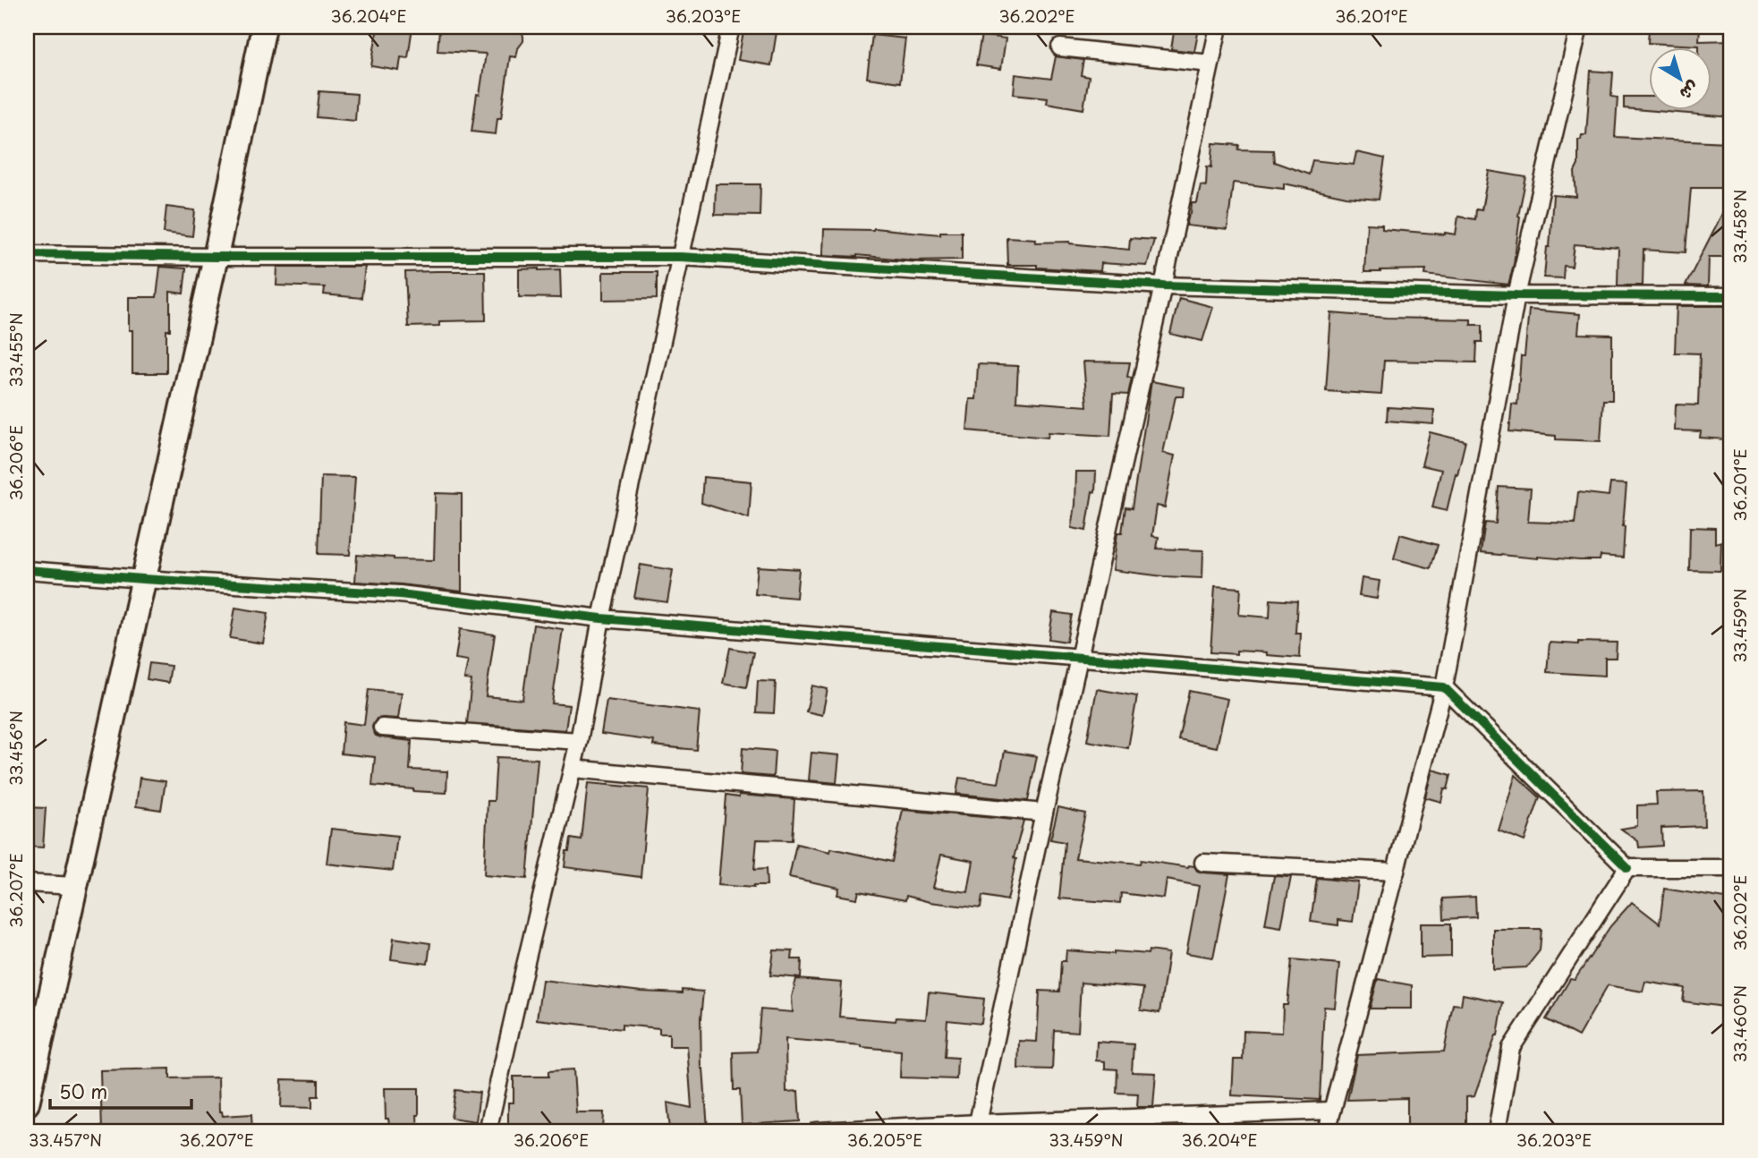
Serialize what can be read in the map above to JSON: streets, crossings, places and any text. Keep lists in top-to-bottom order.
{
  "scale_bar": "50 m",
  "north": "bottom right",
  "coordinates": [
    "36.204°E",
    "36.203°E",
    "36.202°E",
    "36.201°E",
    "33.458°N",
    "33.455°N",
    "36.206°E",
    "33.459°N",
    "33.456°N",
    "36.207°E",
    "33.460°N",
    "33.457°N",
    "36.205°E"
  ]
}
